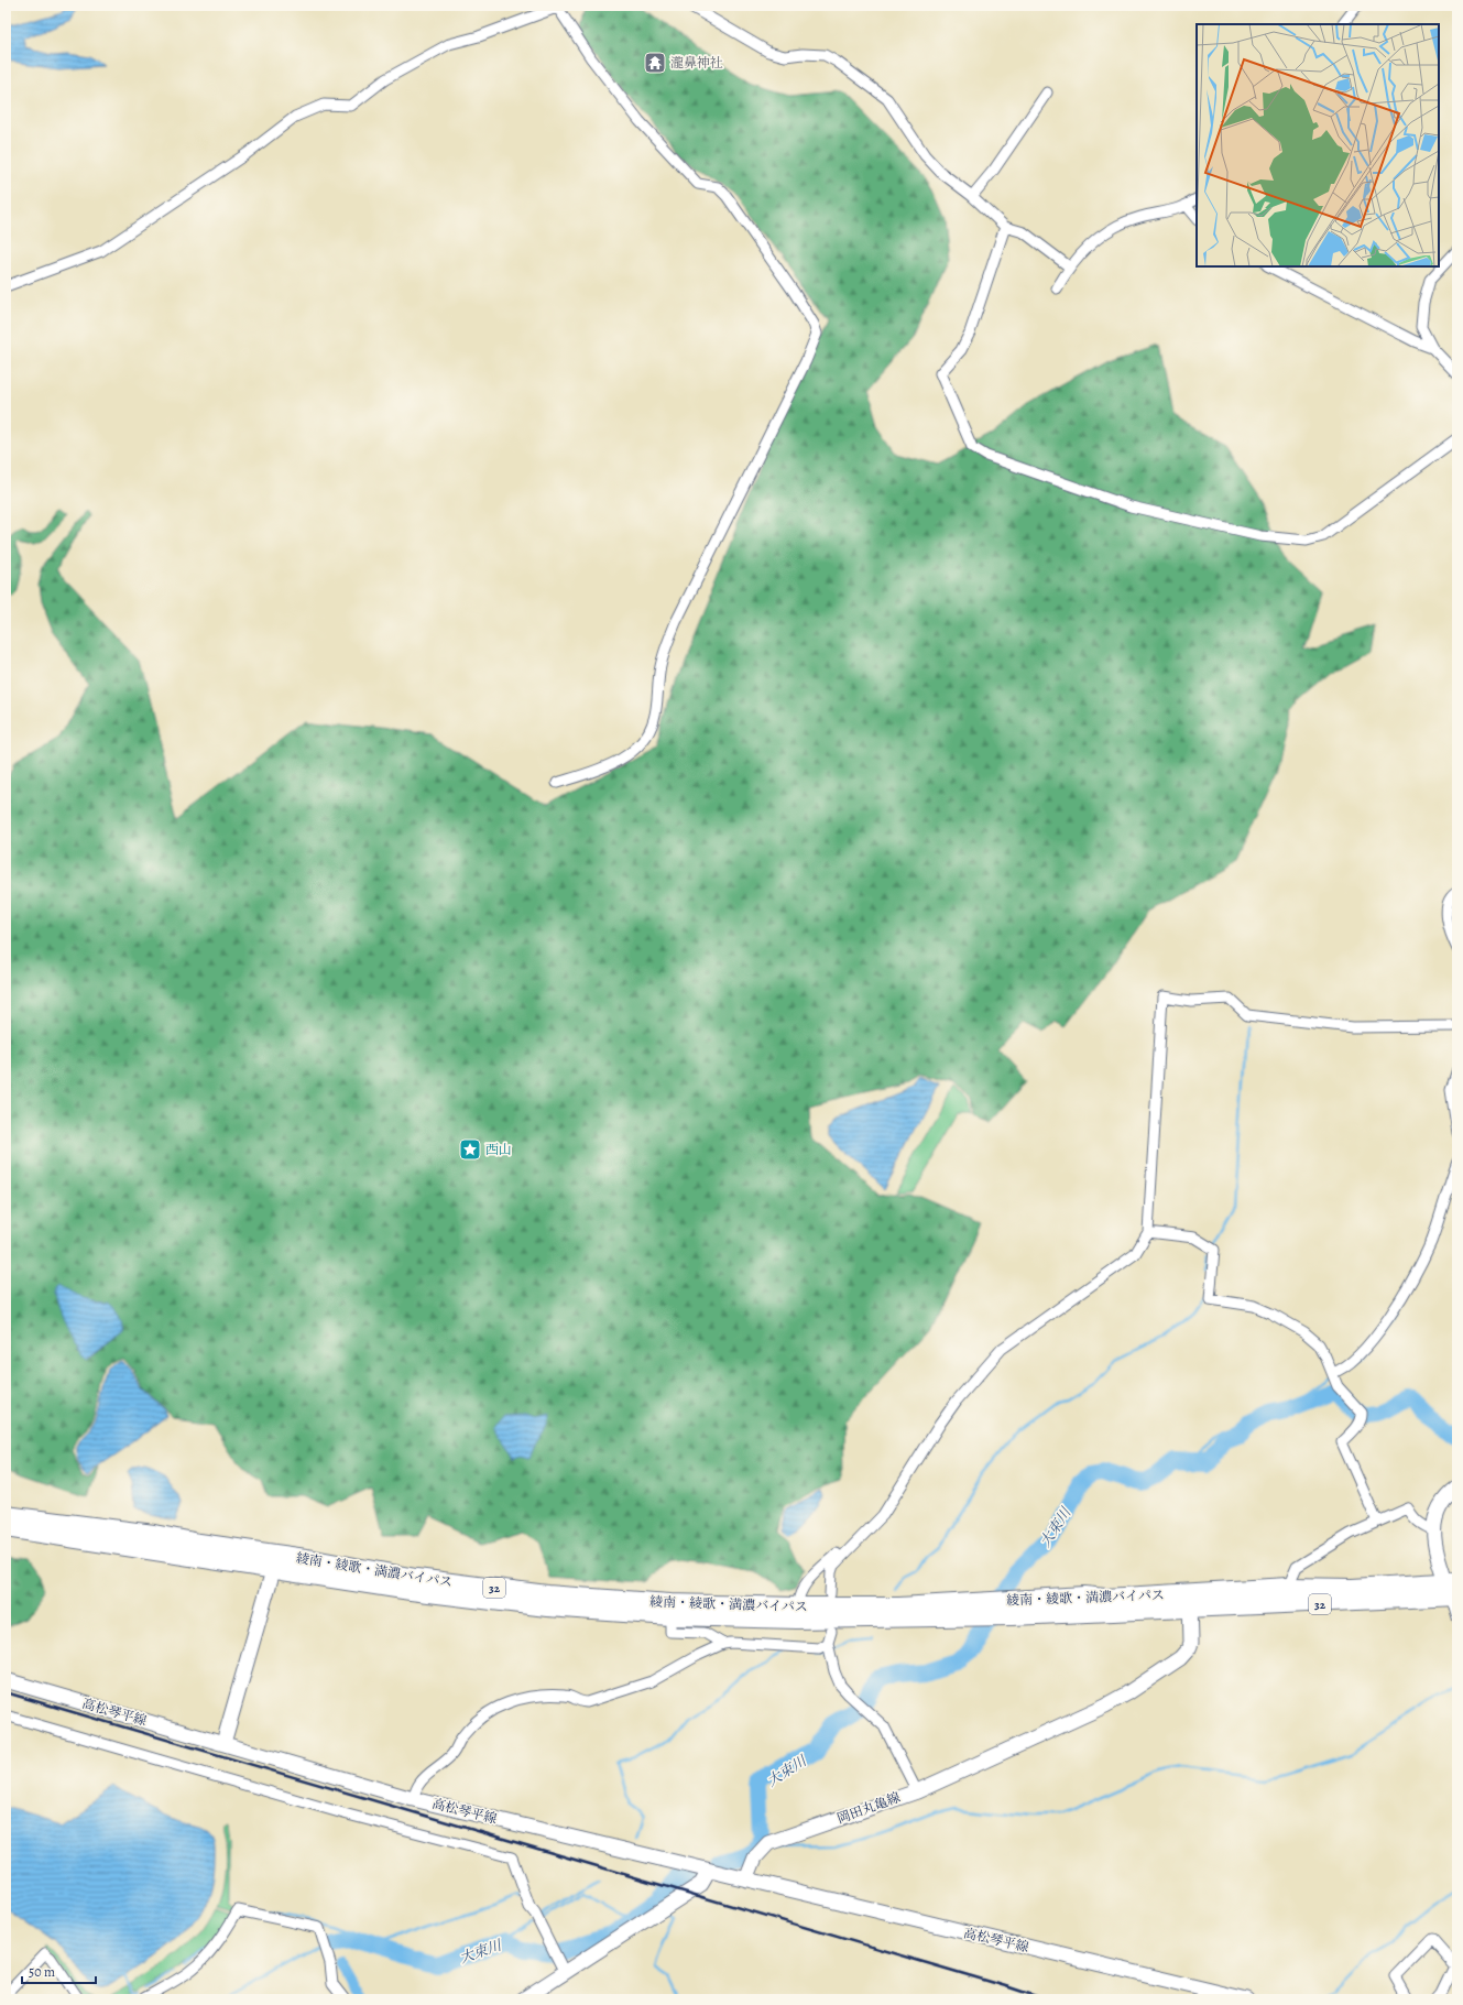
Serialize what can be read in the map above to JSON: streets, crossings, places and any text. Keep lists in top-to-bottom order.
{
  "streets": {
    "highway": ["綾南・綾歌・満濃バイパス", "32"],
    "main road": ["高松琴平線", "岡田丸亀線"]
  },
  "crossings": [
    ["綾南・綾歌・満濃バイパス", "岡田丸亀線"],
    ["高松琴平線", "岡田丸亀線"]
  ],
  "water": ["大束川"],
  "places": {
    "temple": ["瀧鼻神社"],
    "place": ["西山"]
  },
  "scale_bar": "50 m"
}
